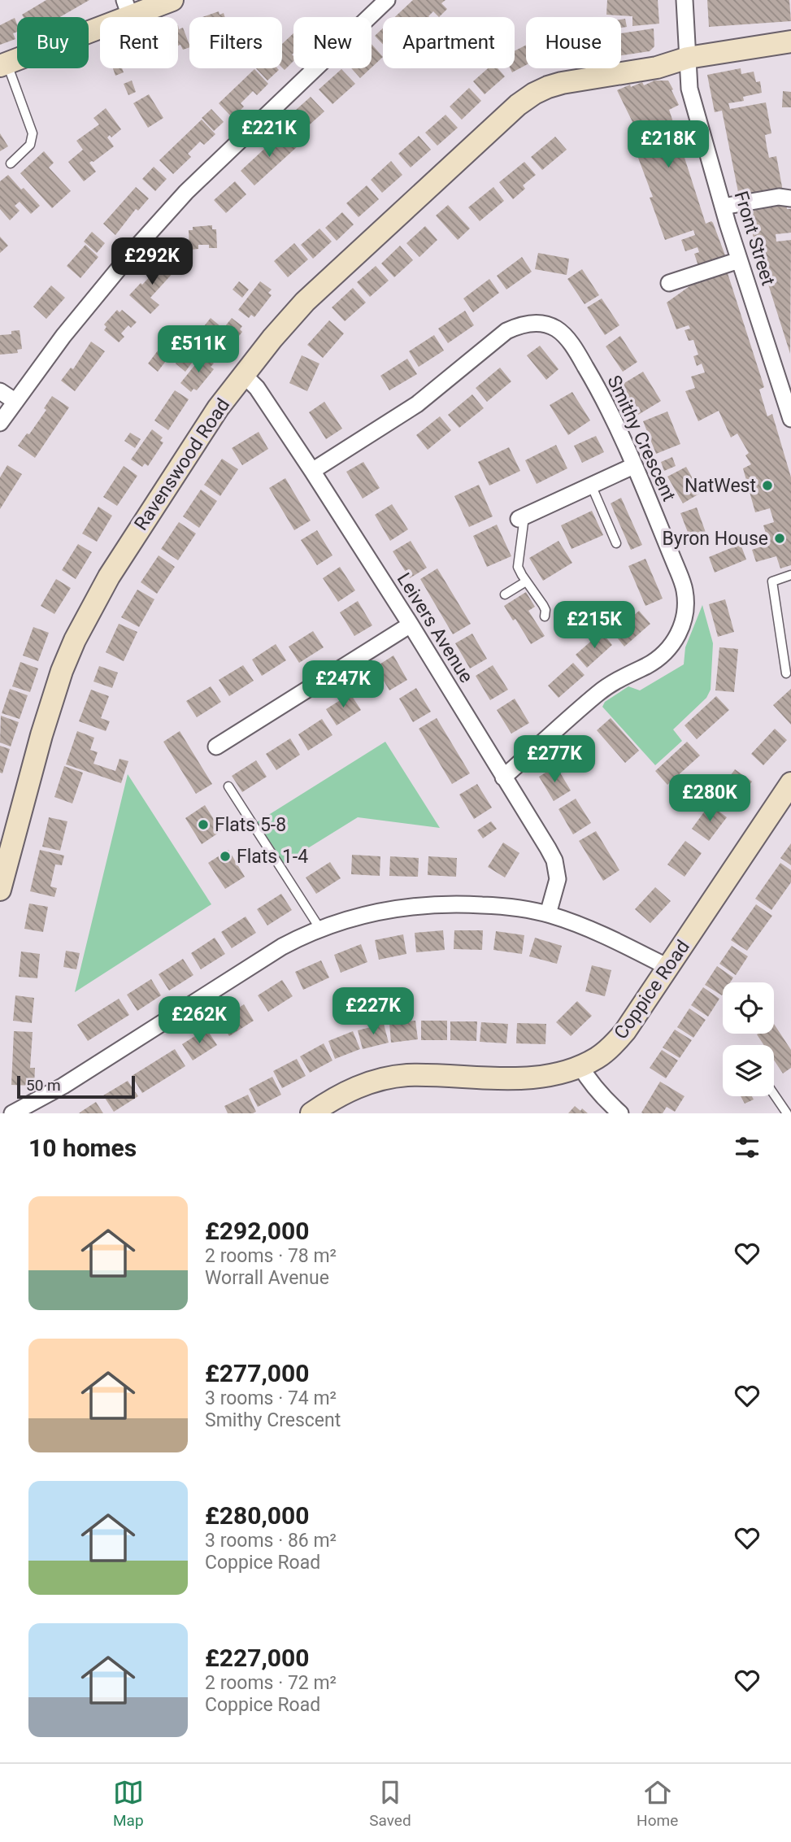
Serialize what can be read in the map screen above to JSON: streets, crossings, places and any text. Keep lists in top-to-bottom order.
{
  "streets": {
    "street": [
      "Front Street",
      "Smithy Crescent",
      "Ravenswood Road",
      "Leivers Avenue",
      "Coppice Road"
    ]
  },
  "crossings": [
    ["Front Street", "Ravenswood Road"],
    ["Smithy Crescent", "Leivers Avenue"],
    ["Ravenswood Road", "Leivers Avenue"]
  ],
  "places": [
    "NatWest",
    "Byron House",
    "Flats 5-8",
    "Flats 1-4"
  ],
  "scale_bar": "50 m",
  "page": {
    "chip": [
      "Buy",
      "Rent",
      "Filters",
      "New",
      "Apartment",
      "House"
    ],
    "price": [
      "£221K",
      "£218K",
      "£292K",
      "£511K",
      "£215K",
      "£247K",
      "£277K",
      "£280K",
      "£227K",
      "£262K"
    ],
    "scale": "50 m",
    "heading": "10 homes",
    "list": [
      {
        "name": "£292,000",
        "note": "2 rooms · 78 m² · Worrall Avenue"
      },
      {
        "name": "£277,000",
        "note": "3 rooms · 74 m² · Smithy Crescent"
      },
      {
        "name": "£280,000",
        "note": "3 rooms · 86 m² · Coppice Road"
      },
      {
        "name": "£227,000",
        "note": "2 rooms · 72 m² · Coppice Road"
      }
    ],
    "tabs": ["Map", "Saved", "Home"]
  }
}
